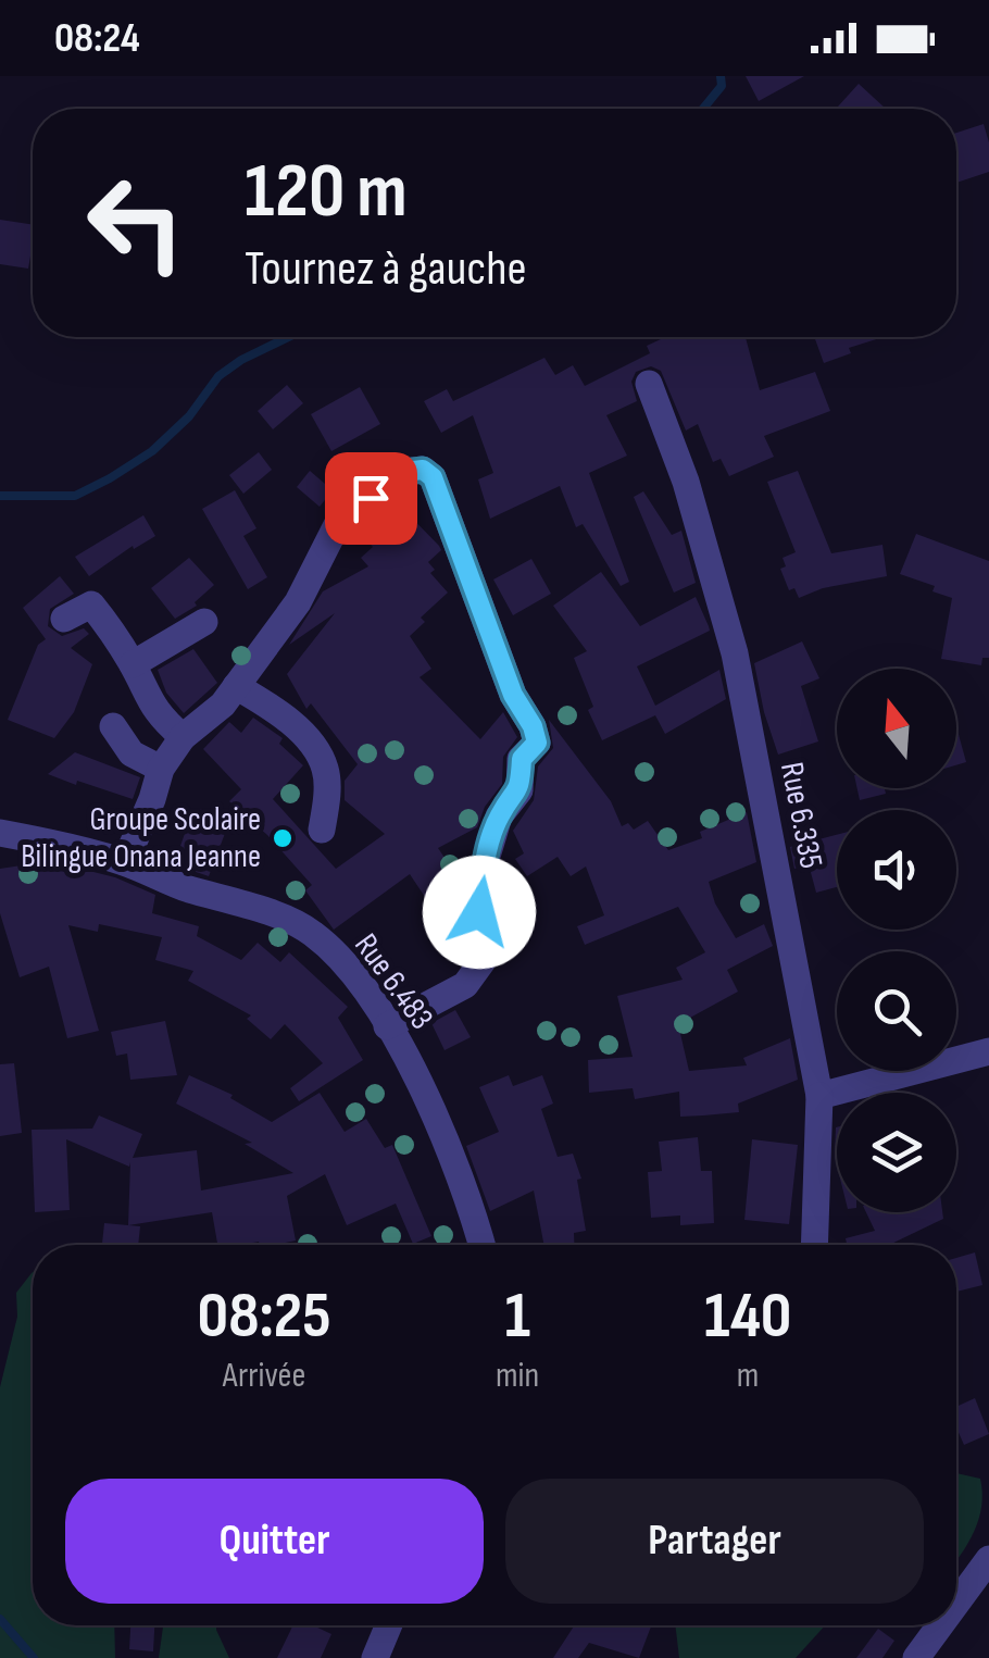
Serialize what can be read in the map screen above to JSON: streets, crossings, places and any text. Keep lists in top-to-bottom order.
{
  "streets": {
    "street": ["Rue 6.335", "Rue 6.483"]
  },
  "places": ["Groupe Scolaire Bilingue Onana Jeanne"],
  "north": "top",
  "page": {
    "status": "08:24",
    "turn": ["120 m", "Tournez à gauche"],
    "eta": [
      "08:25",
      "Arrivée",
      "1",
      "min",
      "140",
      "m"
    ],
    "buttons": ["Quitter", "Partager"]
  }
}
